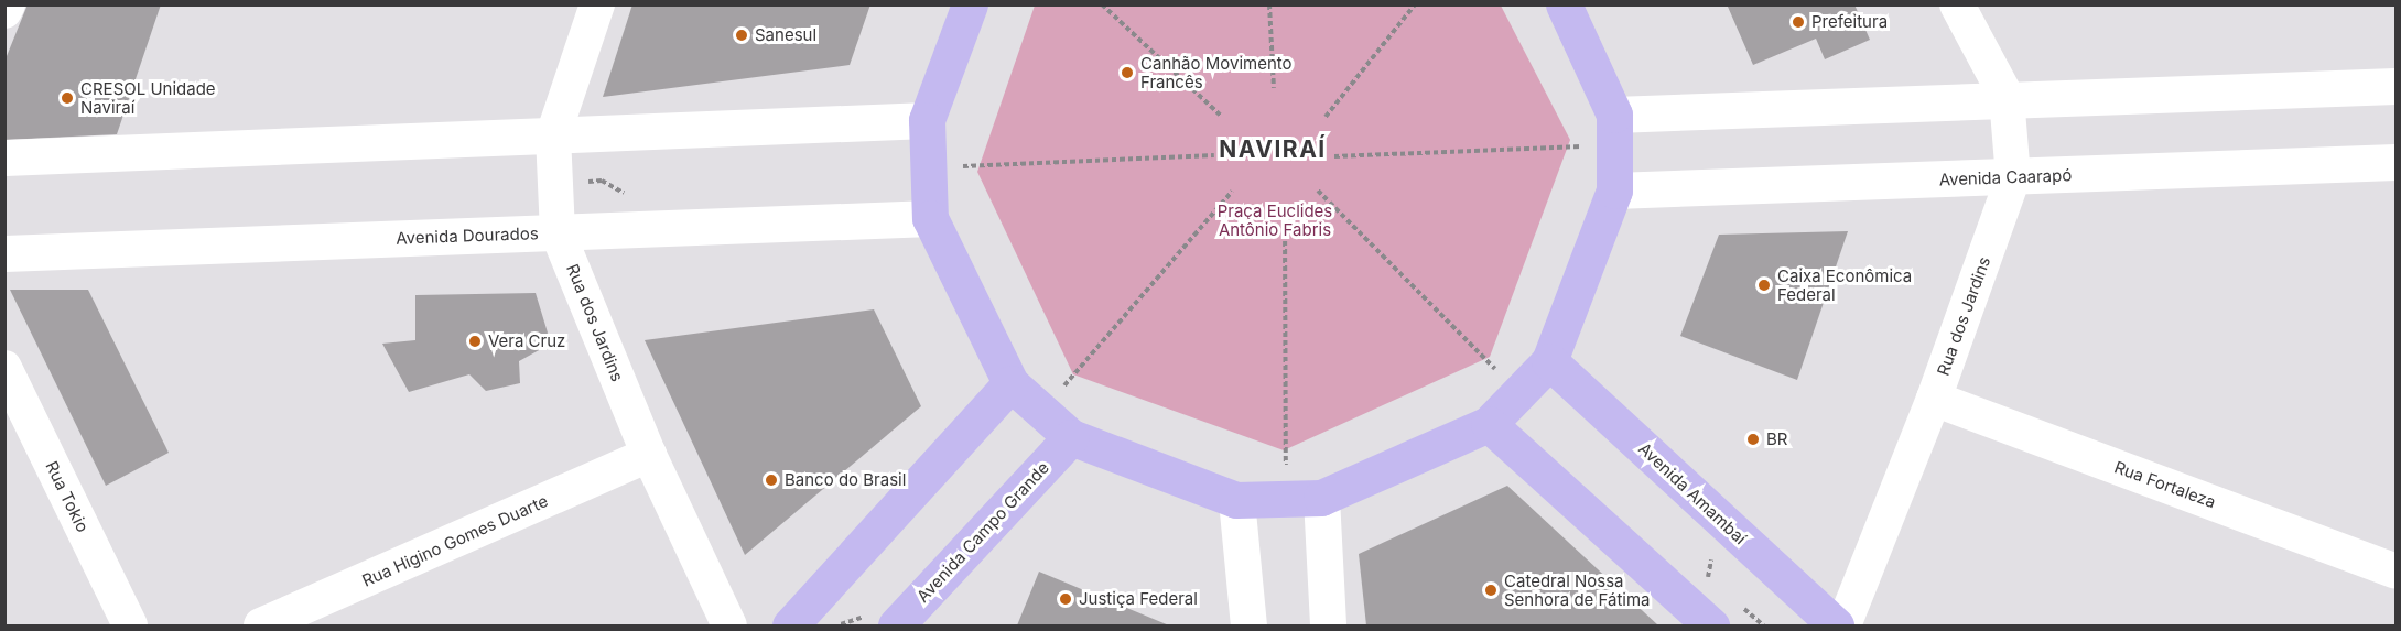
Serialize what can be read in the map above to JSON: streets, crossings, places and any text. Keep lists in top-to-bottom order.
{
  "streets": {
    "main road": [
      "Avenida Caarapó",
      "Avenida Dourados",
      "Avenida Amambaí",
      "Avenida Campo Grande"
    ],
    "street": [
      "Rua dos Jardins",
      "Rua Fortaleza",
      "Rua Tokio",
      "Rua Higino Gomes Duarte"
    ]
  },
  "crossings": [
    ["Avenida Caarapó", "Rua dos Jardins"],
    ["Avenida Dourados", "Rua dos Jardins"],
    ["Rua dos Jardins", "Rua Fortaleza"],
    ["Rua dos Jardins", "Rua Higino Gomes Duarte"]
  ],
  "districts": ["NAVIRAÍ"],
  "parks": ["Praça Euclides Antônio Fabris"],
  "places": [
    "Prefeitura",
    "Sanesul",
    "Canhão Movimento Francês",
    "CRESOL Unidade Naviraí",
    "Caixa Econômica Federal",
    "Vera Cruz",
    "BR",
    "Banco do Brasil",
    "Catedral Nossa Senhora de Fátima",
    "Justiça Federal"
  ]
}
